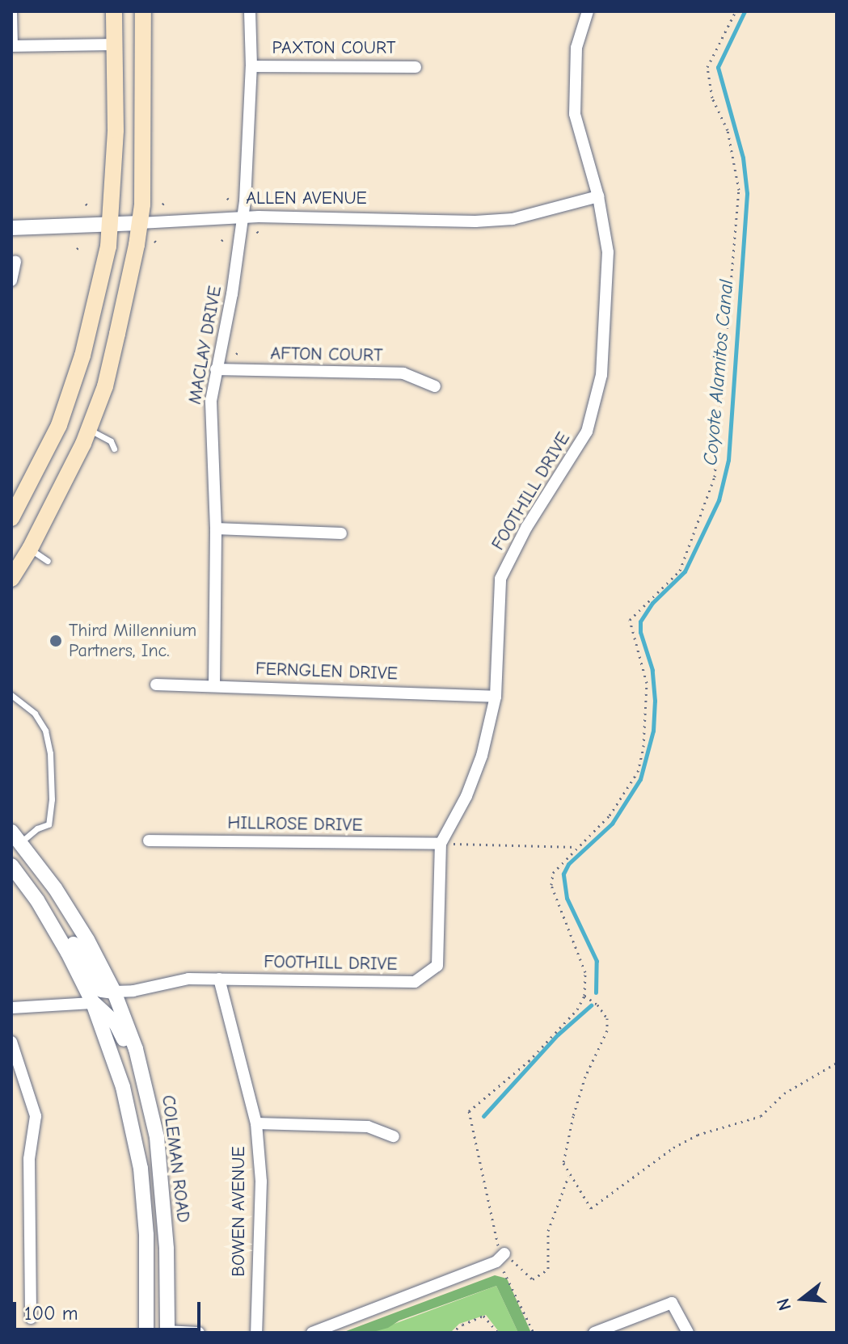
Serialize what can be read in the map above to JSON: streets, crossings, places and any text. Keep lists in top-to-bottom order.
{
  "streets": {
    "street": [
      "PAXTON COURT",
      "ALLEN AVENUE",
      "MACLAY DRIVE",
      "AFTON COURT",
      "FOOTHILL DRIVE",
      "FERNGLEN DRIVE",
      "HILLROSE DRIVE",
      "COLEMAN ROAD",
      "BOWEN AVENUE"
    ]
  },
  "crossings": [
    ["PAXTON COURT", "MACLAY DRIVE"],
    ["ALLEN AVENUE", "MACLAY DRIVE"],
    ["ALLEN AVENUE", "FOOTHILL DRIVE"],
    ["MACLAY DRIVE", "AFTON COURT"],
    ["MACLAY DRIVE", "FERNGLEN DRIVE"],
    ["FOOTHILL DRIVE", "FERNGLEN DRIVE"],
    ["FOOTHILL DRIVE", "HILLROSE DRIVE"],
    ["FOOTHILL DRIVE", "COLEMAN ROAD"],
    ["FOOTHILL DRIVE", "BOWEN AVENUE"]
  ],
  "water": ["Coyote Alamitos Canal"],
  "places": ["Third Millennium Partners, Inc."],
  "scale_bar": "100 m",
  "north": "left"
}
